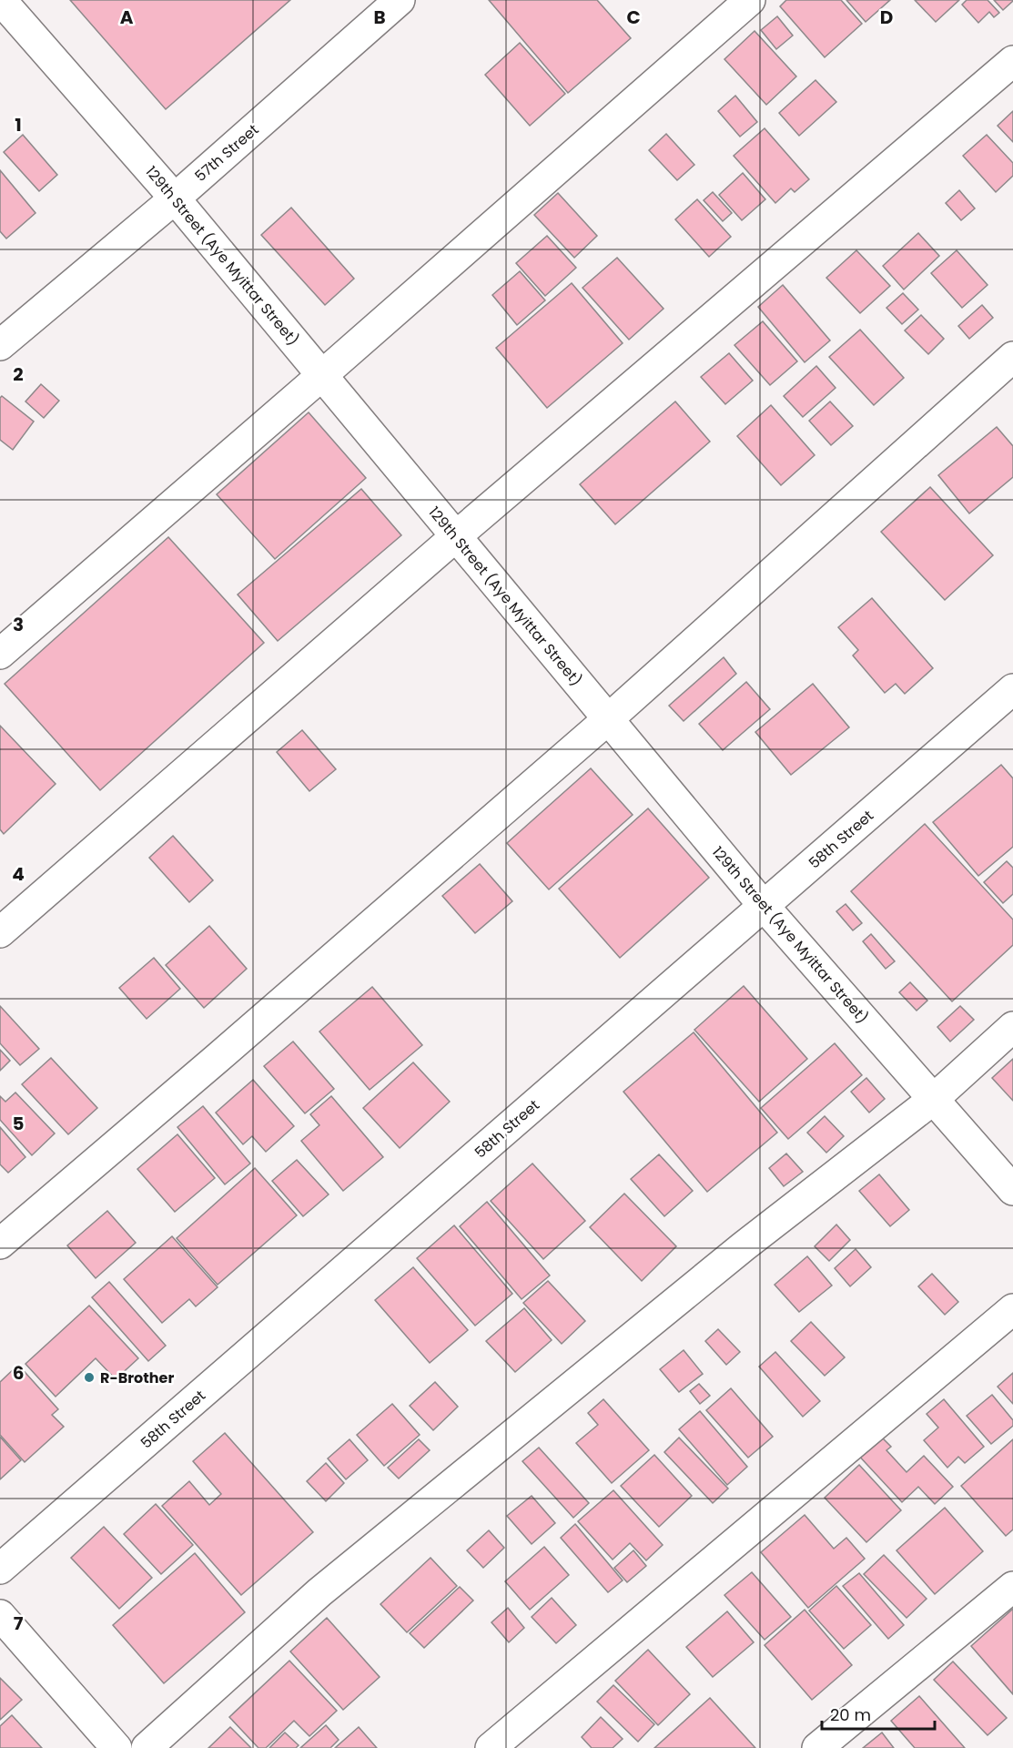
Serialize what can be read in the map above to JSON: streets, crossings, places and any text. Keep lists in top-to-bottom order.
{
  "streets": {
    "street": ["57th Street", "129th Street (Aye Myittar Street)", "58th Street"]
  },
  "crossings": [
    ["57th Street", "129th Street (Aye Myittar Street)"],
    ["129th Street (Aye Myittar Street)", "58th Street"]
  ],
  "places": ["R-Brother"],
  "scale_bar": "20 m",
  "grid": {
    "columns": [
      "A",
      "B",
      "C",
      "D"
    ],
    "rows": [
      "1",
      "2",
      "3",
      "4",
      "5",
      "6",
      "7"
    ]
  }
}
